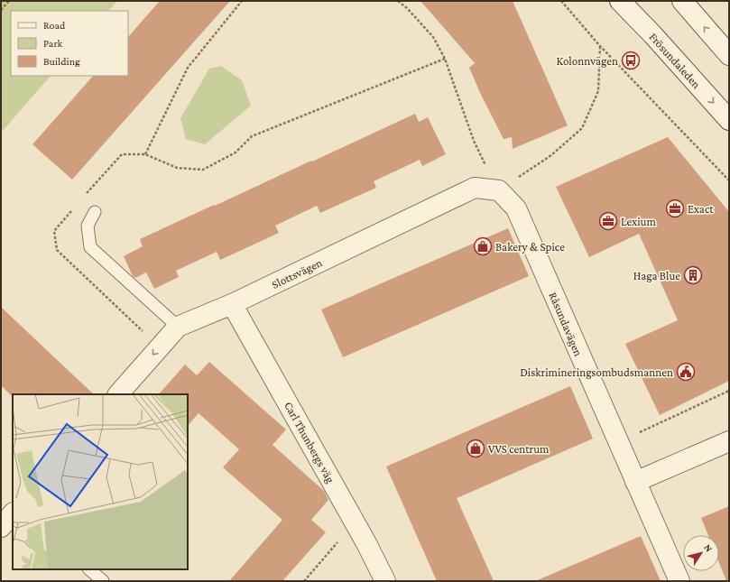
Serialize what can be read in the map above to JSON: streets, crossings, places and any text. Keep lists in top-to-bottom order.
{
  "streets": {
    "street": [
      "Frösundaleden",
      "Slottsvägen",
      "Råsundavägen",
      "Carl Thunbergs väg"
    ]
  },
  "crossings": [
    ["Slottsvägen", "Råsundavägen"],
    ["Slottsvägen", "Carl Thunbergs väg"]
  ],
  "places": {
    "bus stop": ["Kolonnvägen"],
    "office": ["Exact", "Lexium"],
    "shop": ["Bakery & Spice", "VVS centrum"],
    "building": ["Haga Blue"],
    "public building": ["Diskrimineringsombudsmannen"]
  },
  "legend": ["Road", "Park", "Building"],
  "north": "top right"
}
